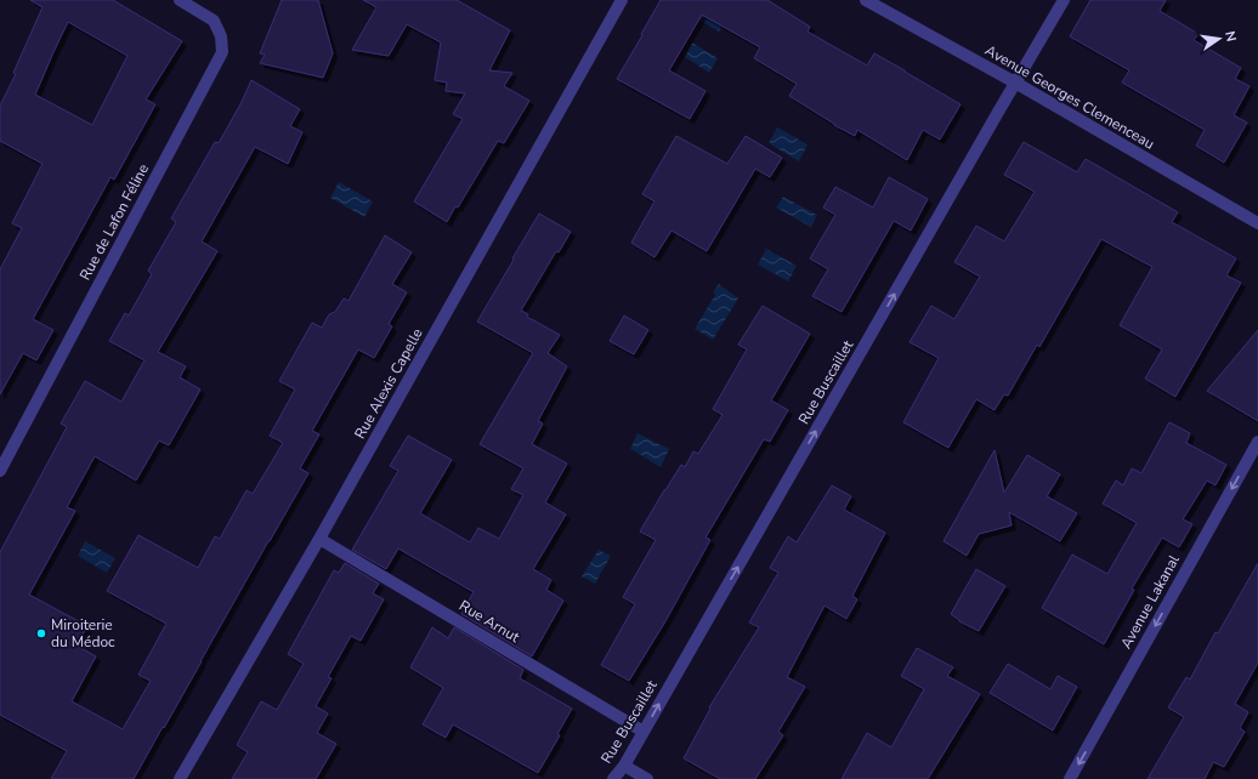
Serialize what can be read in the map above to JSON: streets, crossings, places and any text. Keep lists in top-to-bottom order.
{
  "streets": {
    "street": [
      "Avenue Georges Clemenceau",
      "Rue de Lafon Féline",
      "Rue Buscaillet",
      "Rue Alexis Capelle",
      "Avenue Lakanal",
      "Rue Arnut"
    ]
  },
  "crossings": [
    ["Avenue Georges Clemenceau", "Rue Buscaillet"],
    ["Rue Buscaillet", "Rue Arnut"],
    ["Rue Alexis Capelle", "Rue Arnut"]
  ],
  "one_way": ["Rue Buscaillet", "Avenue Lakanal"],
  "places": ["Miroiterie du Médoc"],
  "north": "right"
}
